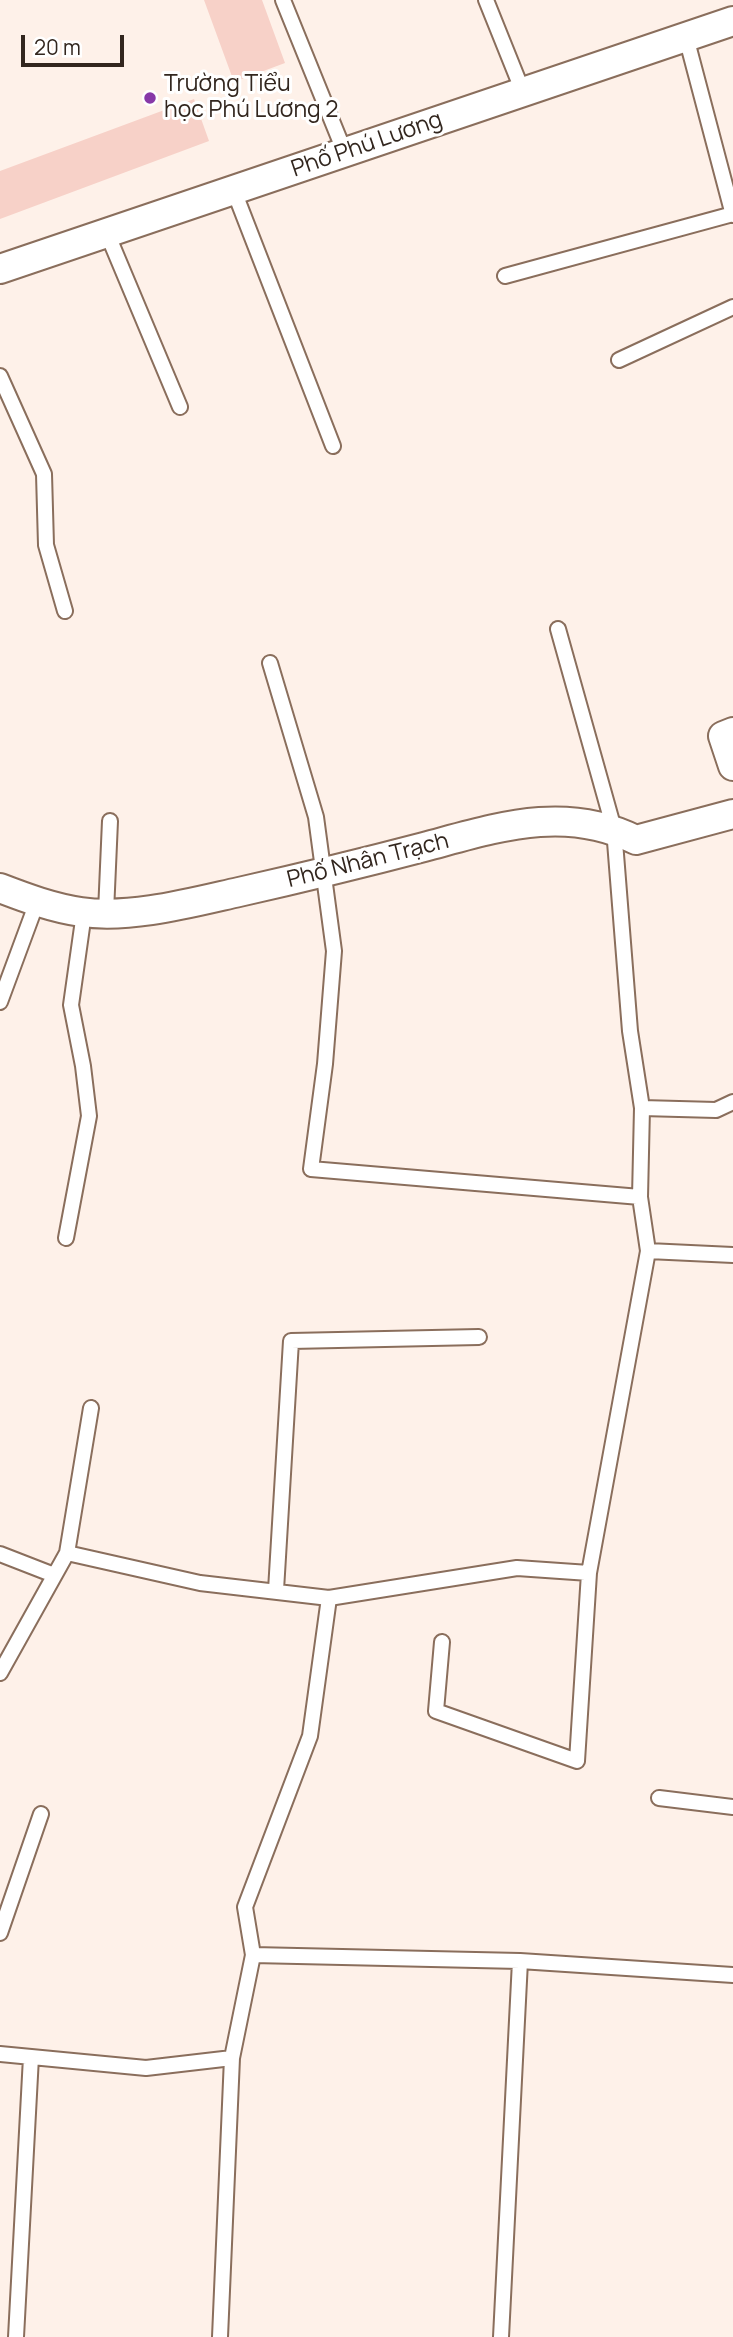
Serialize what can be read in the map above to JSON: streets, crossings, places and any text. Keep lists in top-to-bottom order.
{
  "streets": {
    "street": ["Phố Phú Lương", "Phố Nhân Trạch"]
  },
  "places": ["Trường Tiểu học Phú Lương 2"],
  "scale_bar": "20 m"
}
